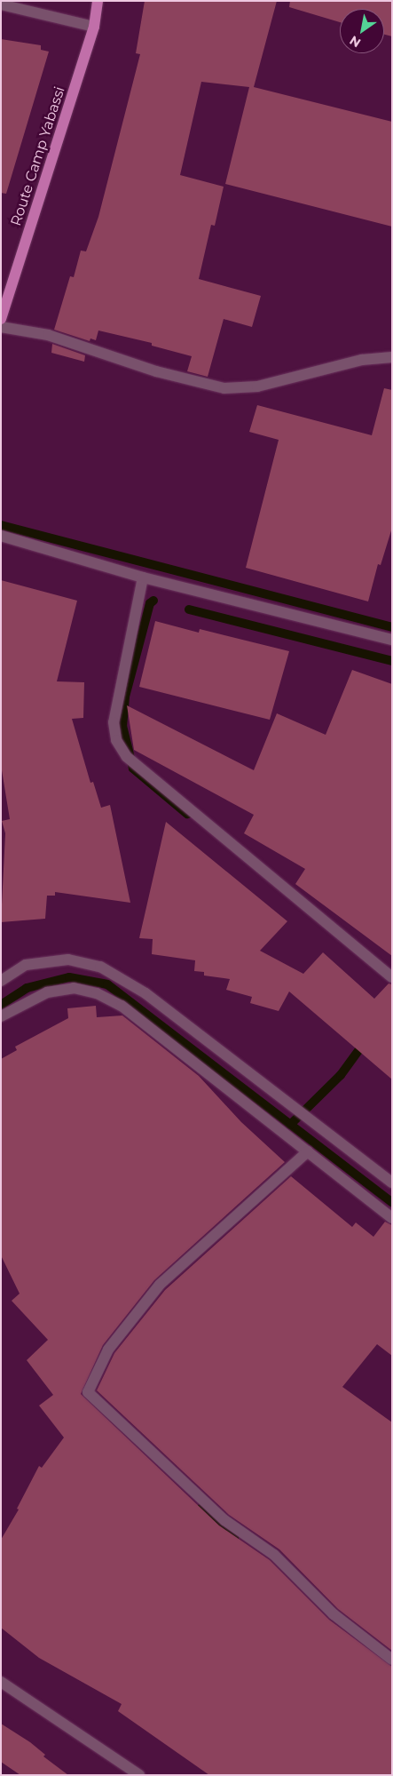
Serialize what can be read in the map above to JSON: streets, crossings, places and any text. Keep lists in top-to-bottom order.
{
  "streets": {
    "main road": ["Route Camp Yabassi"]
  },
  "north": "bottom left"
}
